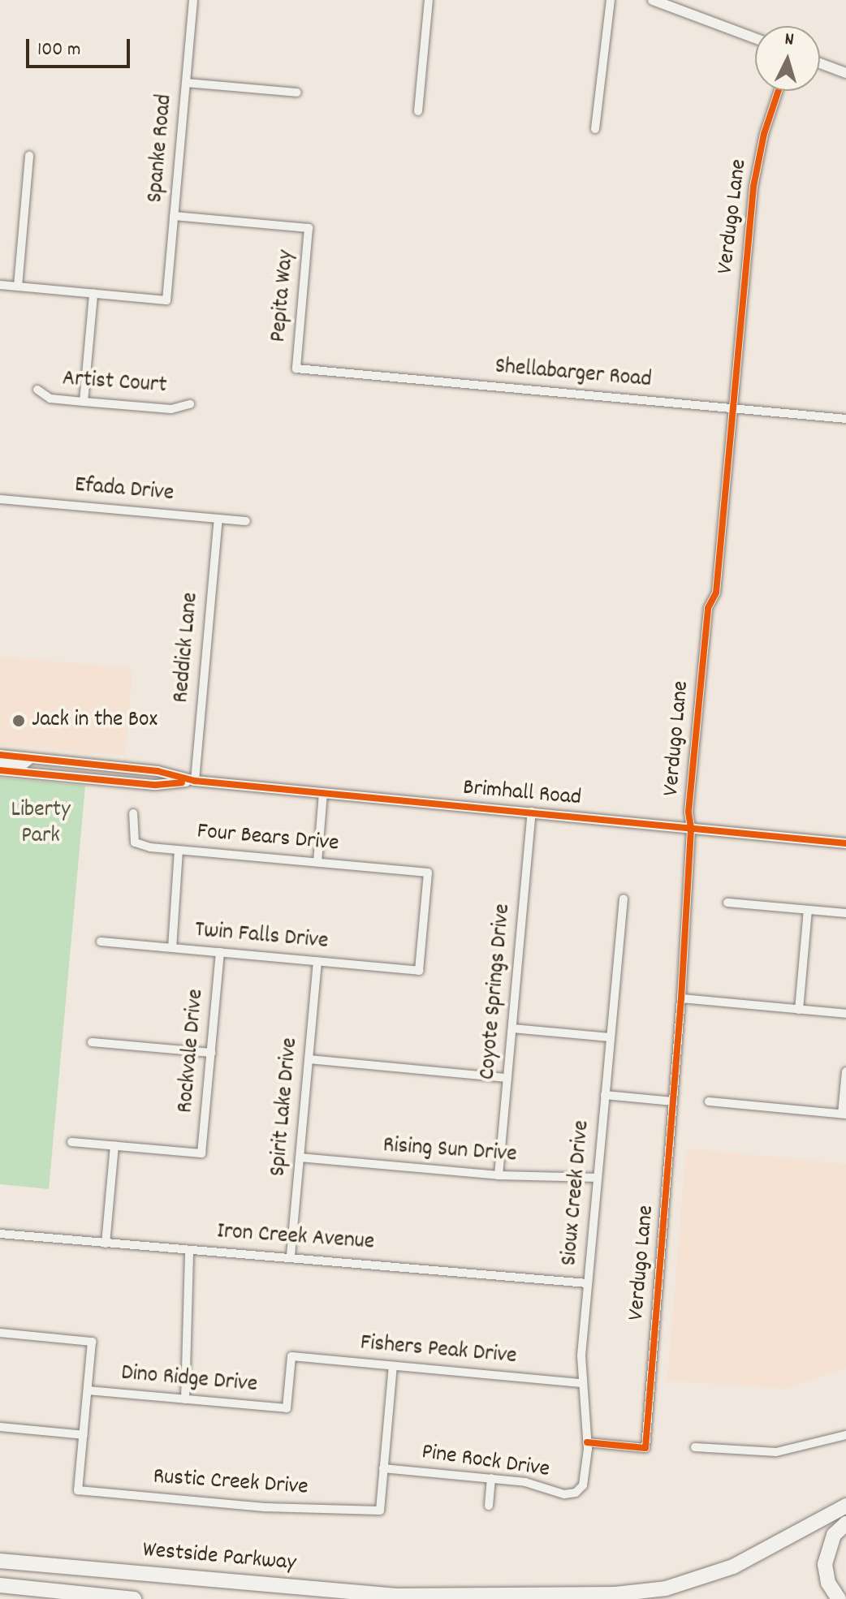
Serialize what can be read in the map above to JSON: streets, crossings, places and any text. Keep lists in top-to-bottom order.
{
  "streets": {
    "highway": ["Westside Parkway"],
    "street": [
      "Spanke Road",
      "Verdugo Lane",
      "Pepita Way",
      "Shellabarger Road",
      "Artist Court",
      "Efada Drive",
      "Reddick Lane",
      "Brimhall Road",
      "Four Bears Drive",
      "Twin Falls Drive",
      "Coyote Springs Drive",
      "Rockvale Drive",
      "Spirit Lake Drive",
      "Rising Sun Drive",
      "Sioux Creek Drive",
      "Iron Creek Avenue",
      "Fishers Peak Drive",
      "Dino Ridge Drive",
      "Pine Rock Drive",
      "Rustic Creek Drive"
    ]
  },
  "crossings": [
    ["Spanke Road", "Pepita Way"],
    ["Verdugo Lane", "Shellabarger Road"],
    ["Verdugo Lane", "Brimhall Road"],
    ["Verdugo Lane", "Sioux Creek Drive"],
    ["Pepita Way", "Shellabarger Road"],
    ["Efada Drive", "Reddick Lane"],
    ["Reddick Lane", "Brimhall Road"],
    ["Brimhall Road", "Coyote Springs Drive"],
    ["Four Bears Drive", "Twin Falls Drive"],
    ["Twin Falls Drive", "Rockvale Drive"],
    ["Twin Falls Drive", "Spirit Lake Drive"],
    ["Coyote Springs Drive", "Rising Sun Drive"],
    ["Spirit Lake Drive", "Rising Sun Drive"],
    ["Spirit Lake Drive", "Iron Creek Avenue"],
    ["Rising Sun Drive", "Sioux Creek Drive"],
    ["Sioux Creek Drive", "Iron Creek Avenue"],
    ["Sioux Creek Drive", "Fishers Peak Drive"],
    ["Sioux Creek Drive", "Pine Rock Drive"],
    ["Fishers Peak Drive", "Dino Ridge Drive"],
    ["Pine Rock Drive", "Rustic Creek Drive"]
  ],
  "parks": ["Liberty Park"],
  "places": ["Jack in the Box"],
  "scale_bar": "100 m",
  "north": "top"
}
